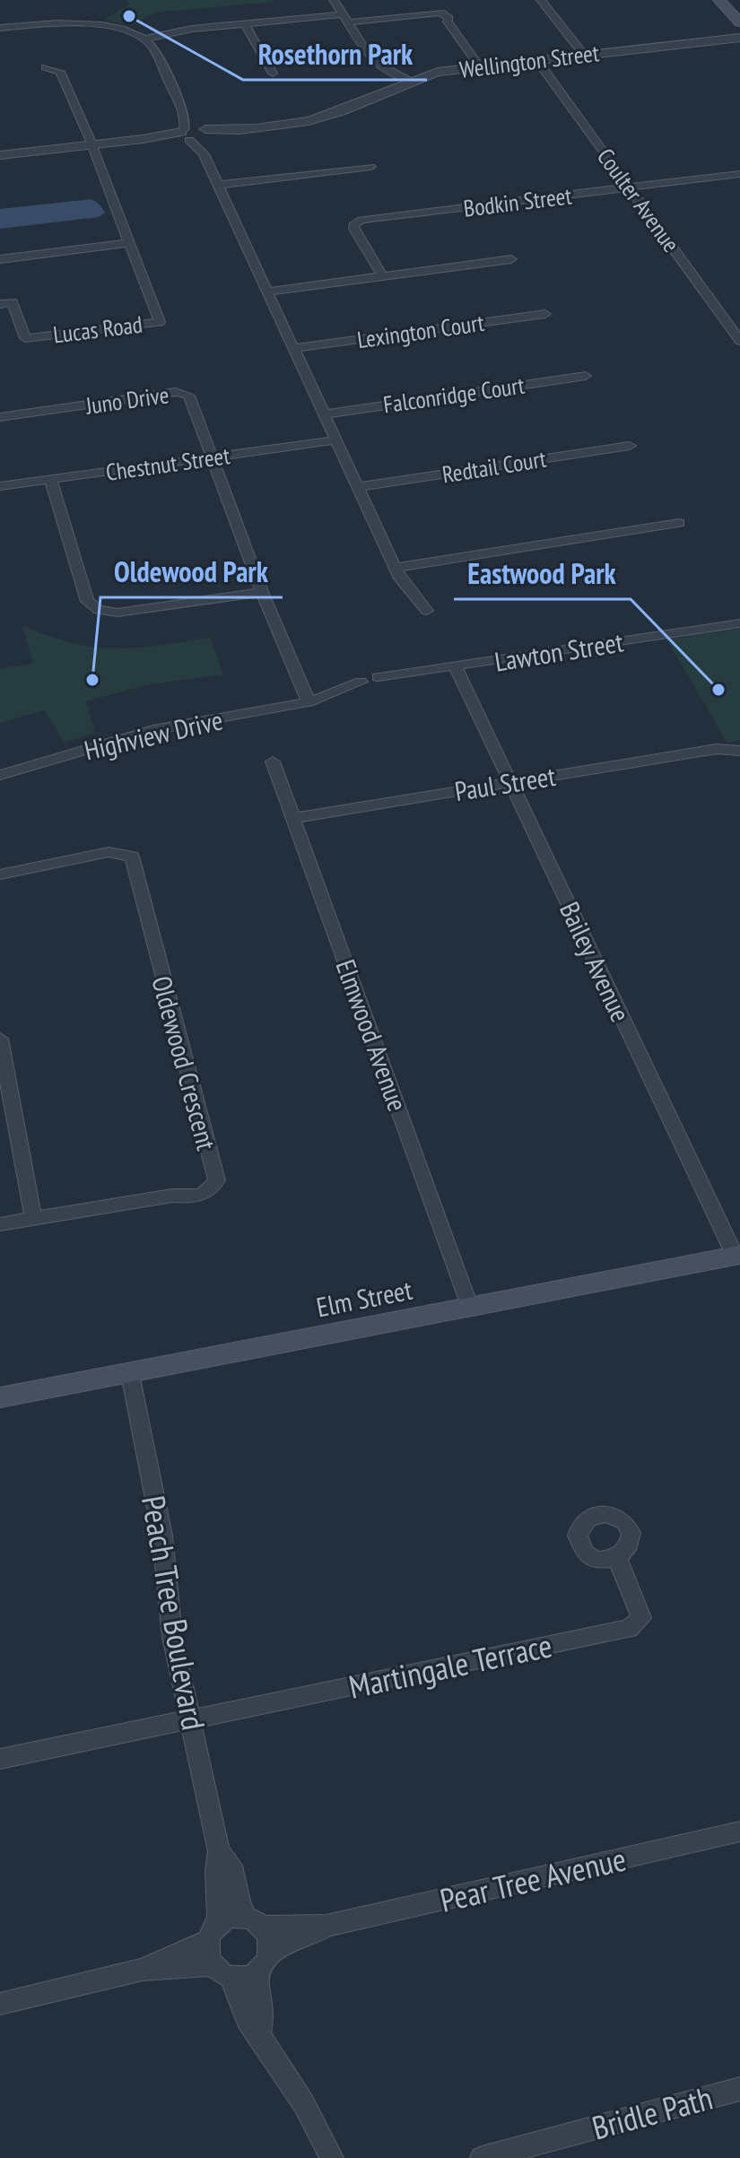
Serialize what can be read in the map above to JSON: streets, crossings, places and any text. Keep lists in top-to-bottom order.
{
  "streets": {
    "main road": ["Elm Street"],
    "street": [
      "Wellington Street",
      "Coulter Avenue",
      "Bodkin Street",
      "Lucas Road",
      "Lexington Court",
      "Falconridge Court",
      "Juno Drive",
      "Chestnut Street",
      "Redtail Court",
      "Lawton Street",
      "Highview Drive",
      "Paul Street",
      "Bailey Avenue",
      "Elmwood Avenue",
      "Oldewood Crescent",
      "Peach Tree Boulevard",
      "Martingale Terrace",
      "Pear Tree Avenue",
      "Bridle Path"
    ]
  },
  "crossings": [
    ["Wellington Street", "Coulter Avenue"],
    ["Coulter Avenue", "Bodkin Street"],
    ["Juno Drive", "Chestnut Street"],
    ["Lawton Street", "Bailey Avenue"],
    ["Paul Street", "Bailey Avenue"],
    ["Paul Street", "Elmwood Avenue"],
    ["Bailey Avenue", "Elm Street"],
    ["Elmwood Avenue", "Elm Street"],
    ["Elm Street", "Peach Tree Boulevard"],
    ["Peach Tree Boulevard", "Martingale Terrace"],
    ["Peach Tree Boulevard", "Pear Tree Avenue"]
  ],
  "places": ["Rosethorn Park", "Oldewood Park", "Eastwood Park"]
}
